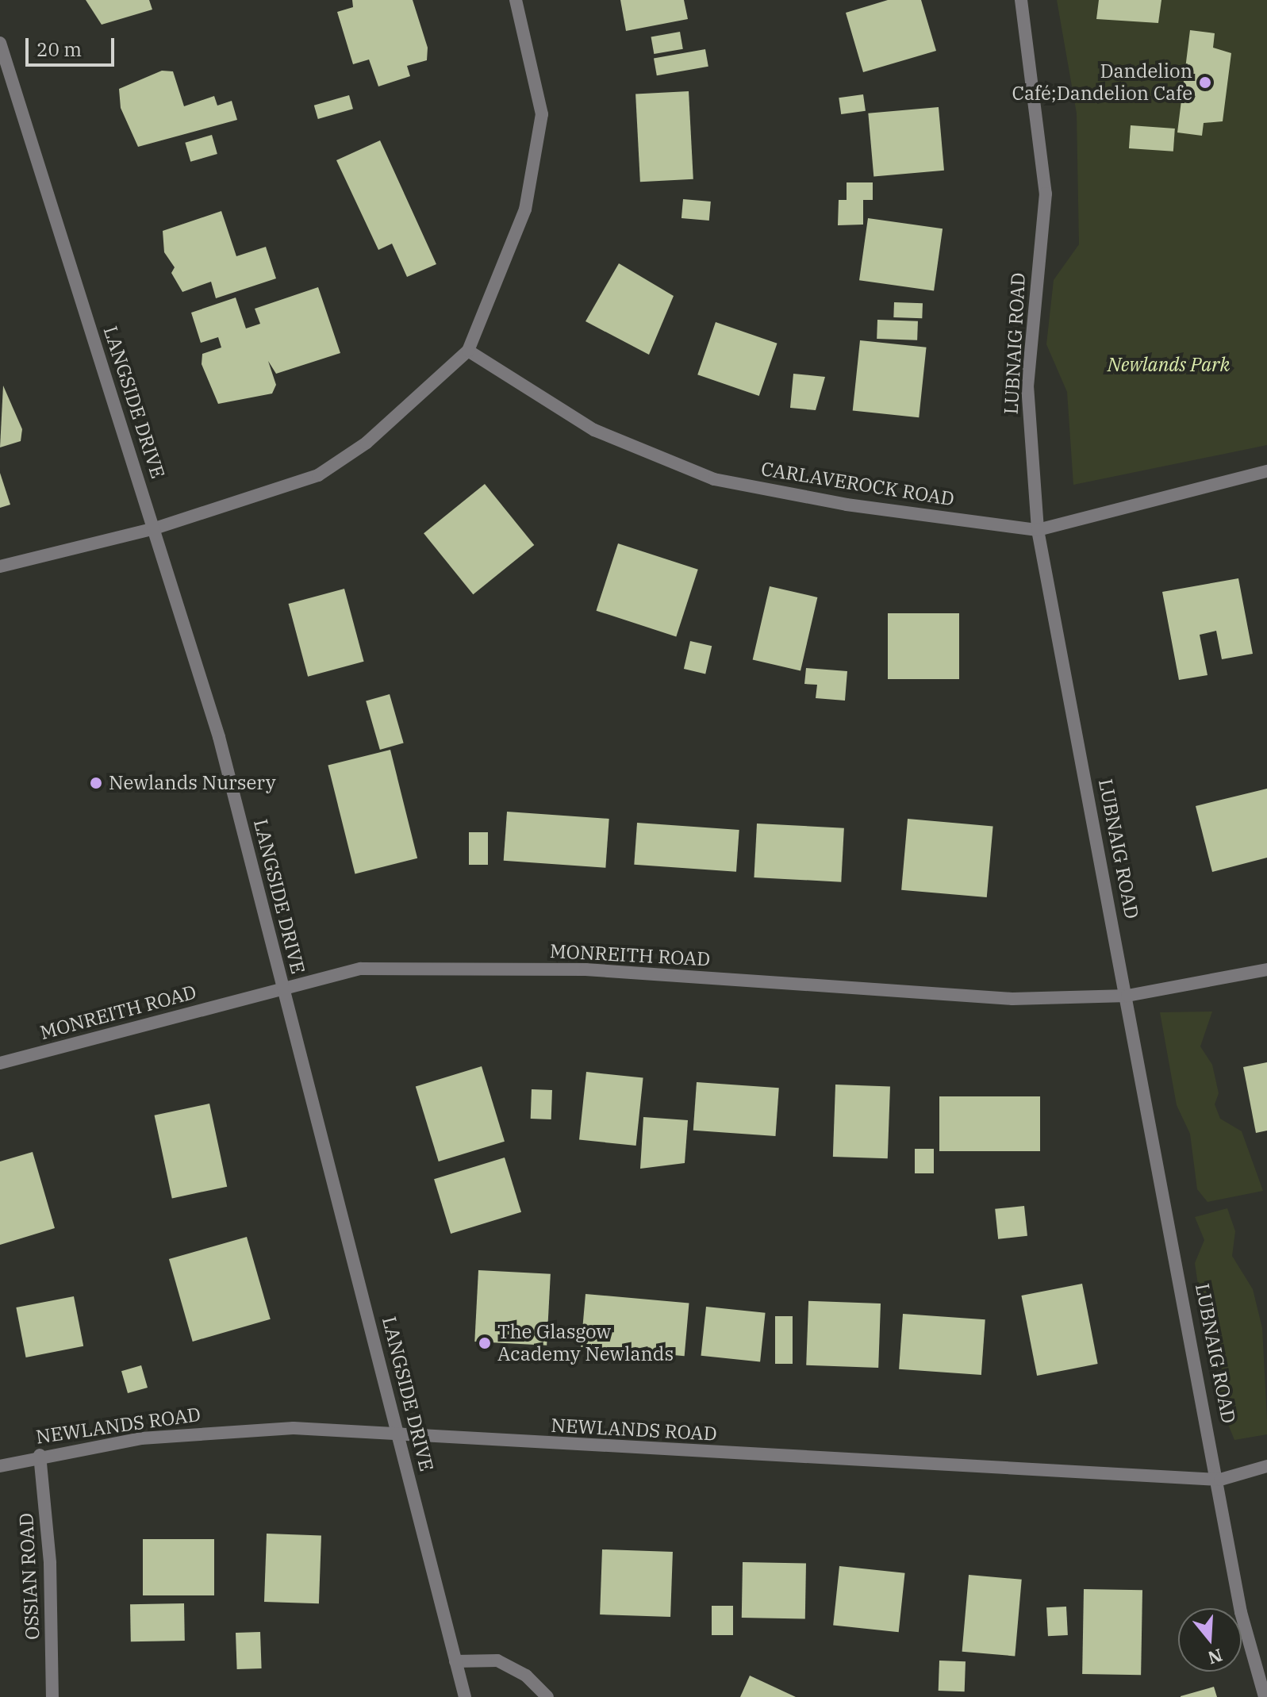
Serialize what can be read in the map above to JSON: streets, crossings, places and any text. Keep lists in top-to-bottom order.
{
  "streets": {
    "street": [
      "LUBNAIG ROAD",
      "LANGSIDE DRIVE",
      "CARLAVEROCK ROAD",
      "MONREITH ROAD",
      "NEWLANDS ROAD",
      "OSSIAN ROAD"
    ]
  },
  "crossings": [
    ["LUBNAIG ROAD", "CARLAVEROCK ROAD"],
    ["LUBNAIG ROAD", "MONREITH ROAD"],
    ["LUBNAIG ROAD", "NEWLANDS ROAD"],
    ["LANGSIDE DRIVE", "MONREITH ROAD"],
    ["LANGSIDE DRIVE", "NEWLANDS ROAD"],
    ["NEWLANDS ROAD", "OSSIAN ROAD"]
  ],
  "parks": ["Newlands Park"],
  "places": ["Dandelion Café;Dandelion Cafe", "Newlands Nursery", "The Glasgow Academy Newlands"],
  "scale_bar": "20 m",
  "north": "bottom"
}
